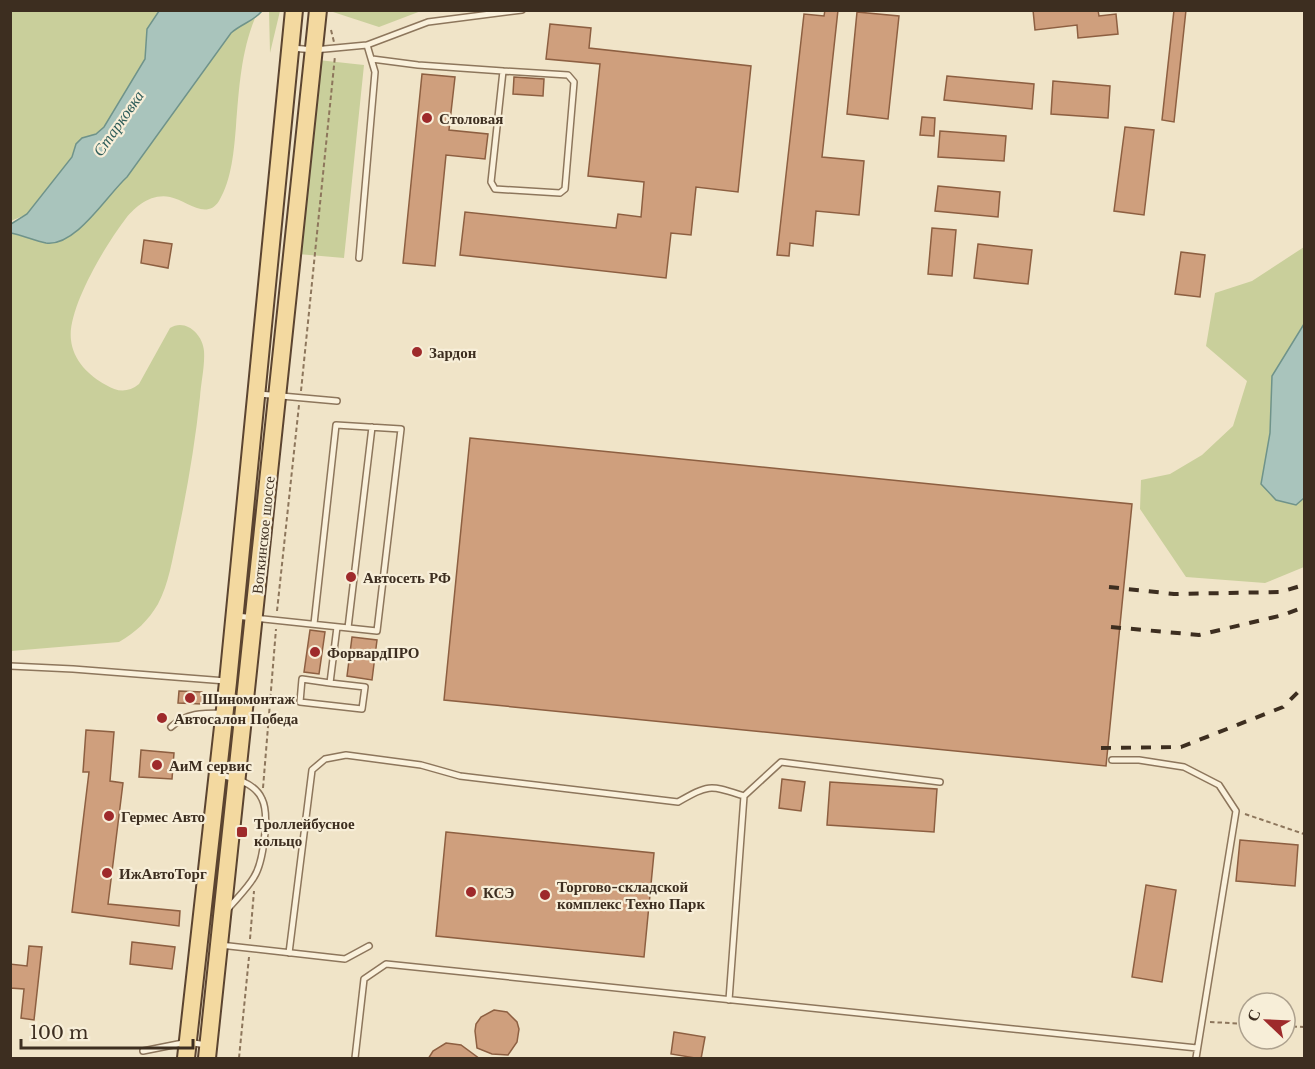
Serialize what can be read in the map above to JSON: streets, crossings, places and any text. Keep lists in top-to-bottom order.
{
  "streets": {
    "main road": ["Воткинское шоссе"]
  },
  "water": ["Старковка"],
  "places": {
    "other": [
      "Столовая",
      "Зардон",
      "Автосеть РФ",
      "ФорвардПРО",
      "Шиномонтаж",
      "Автосалон Победа",
      "АиМ сервис",
      "Гермес Авто",
      "ИжАвтоТорг",
      "КСЭ",
      "Торгово-складской комплекс Техно Парк"
    ],
    "transit": ["Троллейбусное кольцо"]
  },
  "scale_bar": "100 m",
  "north": "top left"
}
